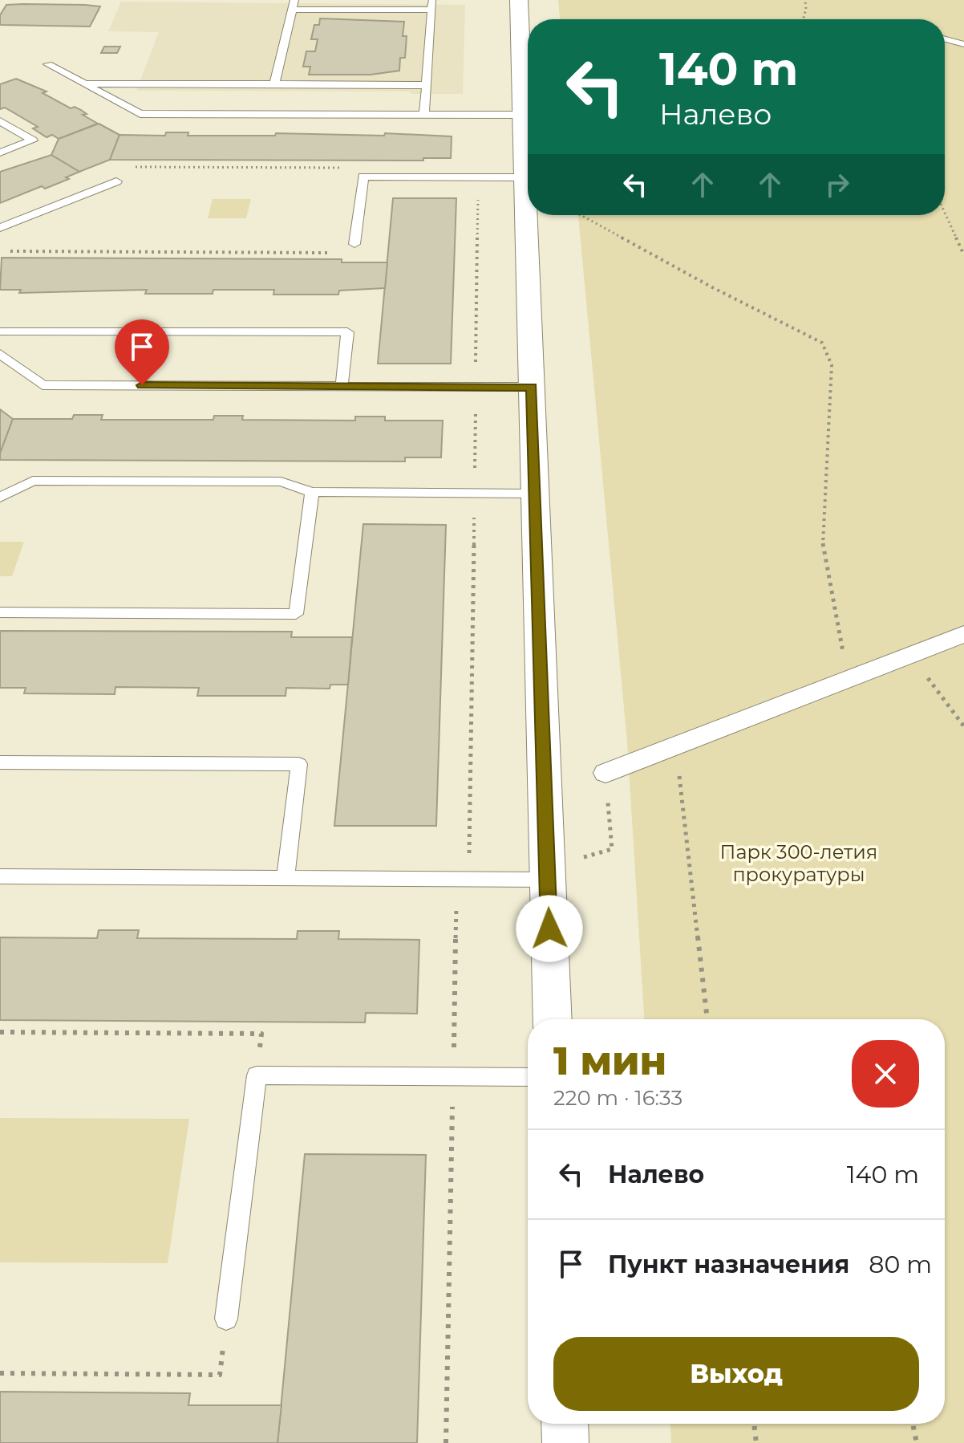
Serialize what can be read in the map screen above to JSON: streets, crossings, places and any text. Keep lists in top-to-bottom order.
{
  "parks": ["Парк 300-летия прокуратуры"],
  "page": {
    "turn": ["140 m", "Налево"],
    "heading": ["1 мин", "220 m · 16:33"],
    "list": [
      {
        "name": "Налево",
        "value": "140 m"
      },
      {
        "name": "Пункт назначения",
        "value": "80 m"
      }
    ],
    "buttons": "Выход"
  }
}
